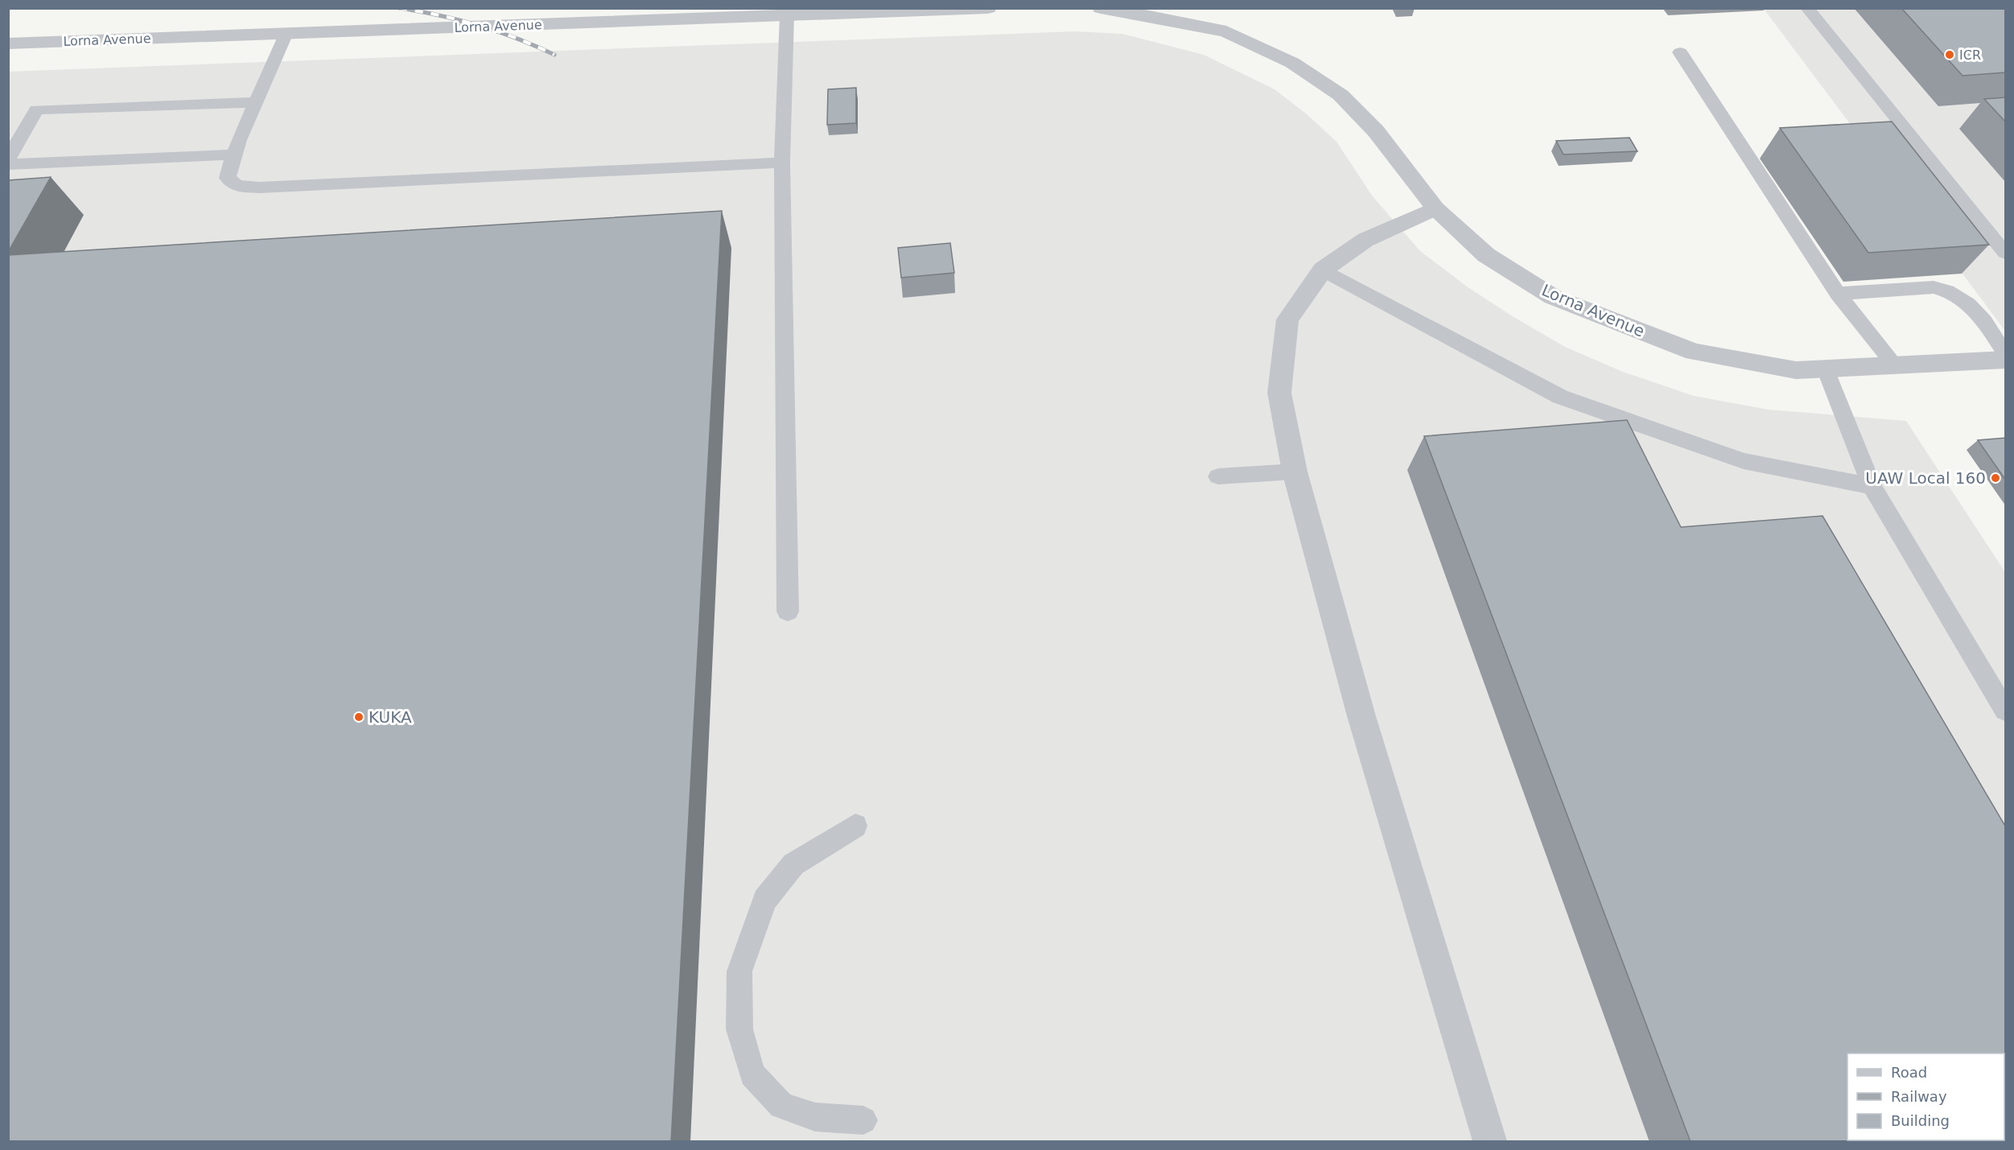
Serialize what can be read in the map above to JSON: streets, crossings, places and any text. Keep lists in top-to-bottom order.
{
  "streets": {
    "street": ["Lorna Avenue"]
  },
  "places": ["ICR", "UAW Local 160", "KUKA"],
  "legend": ["Road", "Railway", "Building"]
}
